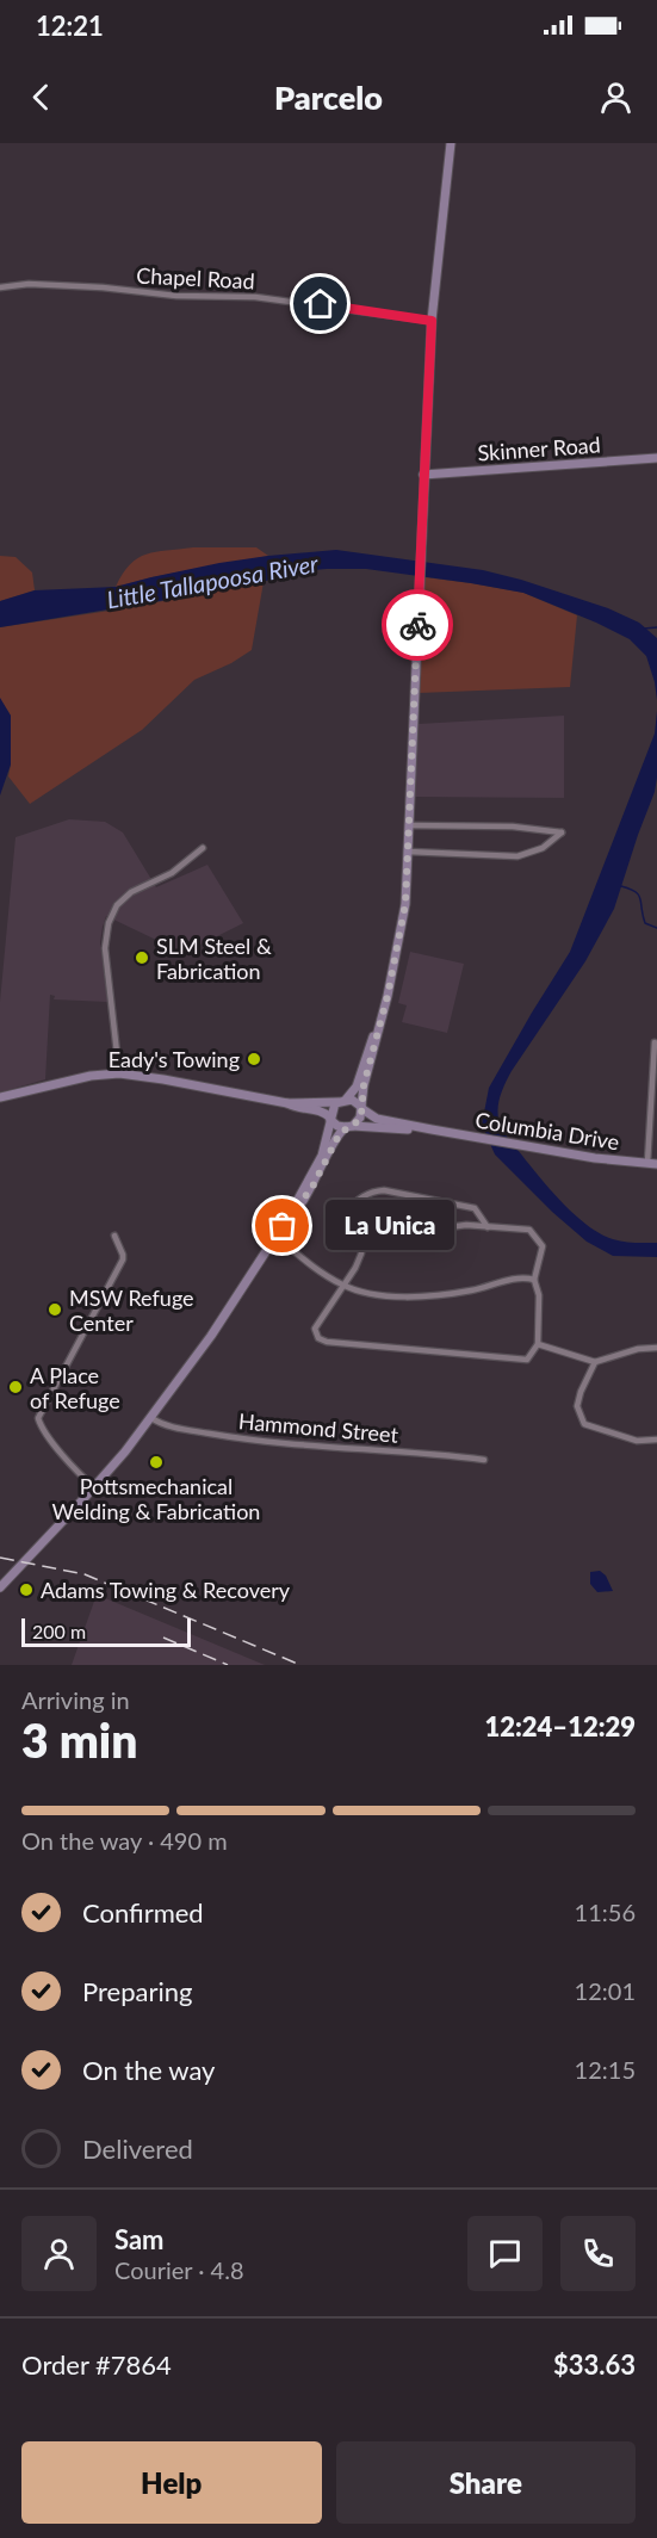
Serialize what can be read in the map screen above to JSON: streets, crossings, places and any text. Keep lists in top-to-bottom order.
{
  "streets": {
    "main road": ["Skinner Road", "Columbia Drive"],
    "street": ["Chapel Road", "Hammond Street"]
  },
  "water": ["Little Tallapoosa River"],
  "places": [
    "SLM Steel & Fabrication",
    "Eady's Towing",
    "La Unica",
    "MSW Refuge Center",
    "A Place of Refuge",
    "Pottsmechanical Welding & Fabrication",
    "Adams Towing & Recovery"
  ],
  "scale_bar": "200 m",
  "page": {
    "status": "12:21",
    "header": "Parcelo",
    "bubble": "La Unica",
    "scale": "200 m",
    "heading": ["3 min", "Arriving in", "12:24–12:29"],
    "panel": [
      "Sam",
      "Courier · 4.8",
      "Order #7864",
      "$33.63"
    ],
    "bar": "On the way · 490 m",
    "list": [
      ["Confirmed", "11:56"],
      ["Preparing", "12:01"],
      ["On the way", "12:15"],
      "Delivered"
    ],
    "buttons": ["Help", "Share"]
  }
}
